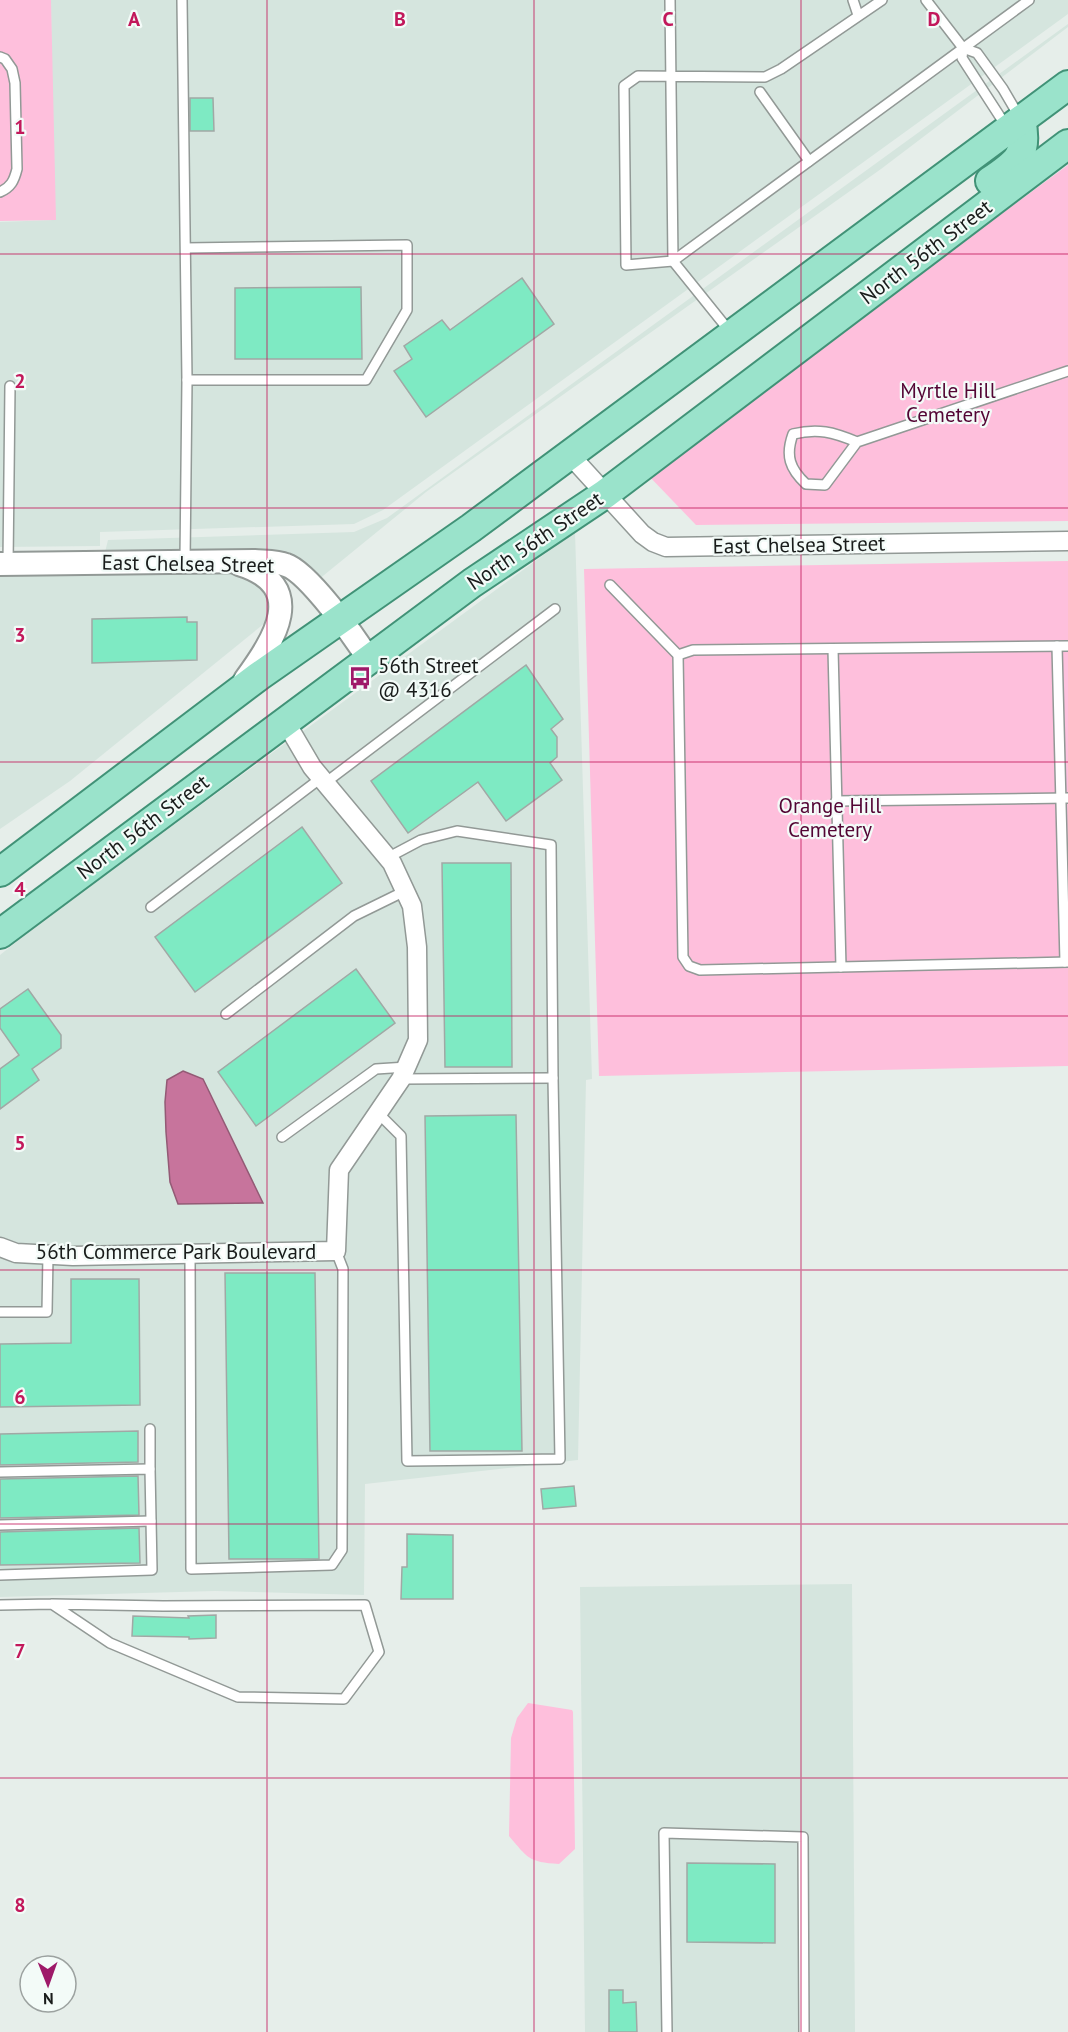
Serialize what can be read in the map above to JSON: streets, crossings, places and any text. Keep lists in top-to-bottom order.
{
  "streets": {
    "main road": ["North 56th Street"],
    "street": ["East Chelsea Street", "56th Commerce Park Boulevard"]
  },
  "crossings": [
    ["North 56th Street", "East Chelsea Street"],
    ["North 56th Street", "56th Commerce Park Boulevard"]
  ],
  "parks": ["Myrtle Hill Cemetery", "Orange Hill Cemetery"],
  "places": {
    "bus stop": ["56th Street @ 4316"]
  },
  "north": "bottom",
  "grid": {
    "columns": [
      "A",
      "B",
      "C",
      "D"
    ],
    "rows": [
      "1",
      "2",
      "3",
      "4",
      "5",
      "6",
      "7",
      "8"
    ]
  }
}
